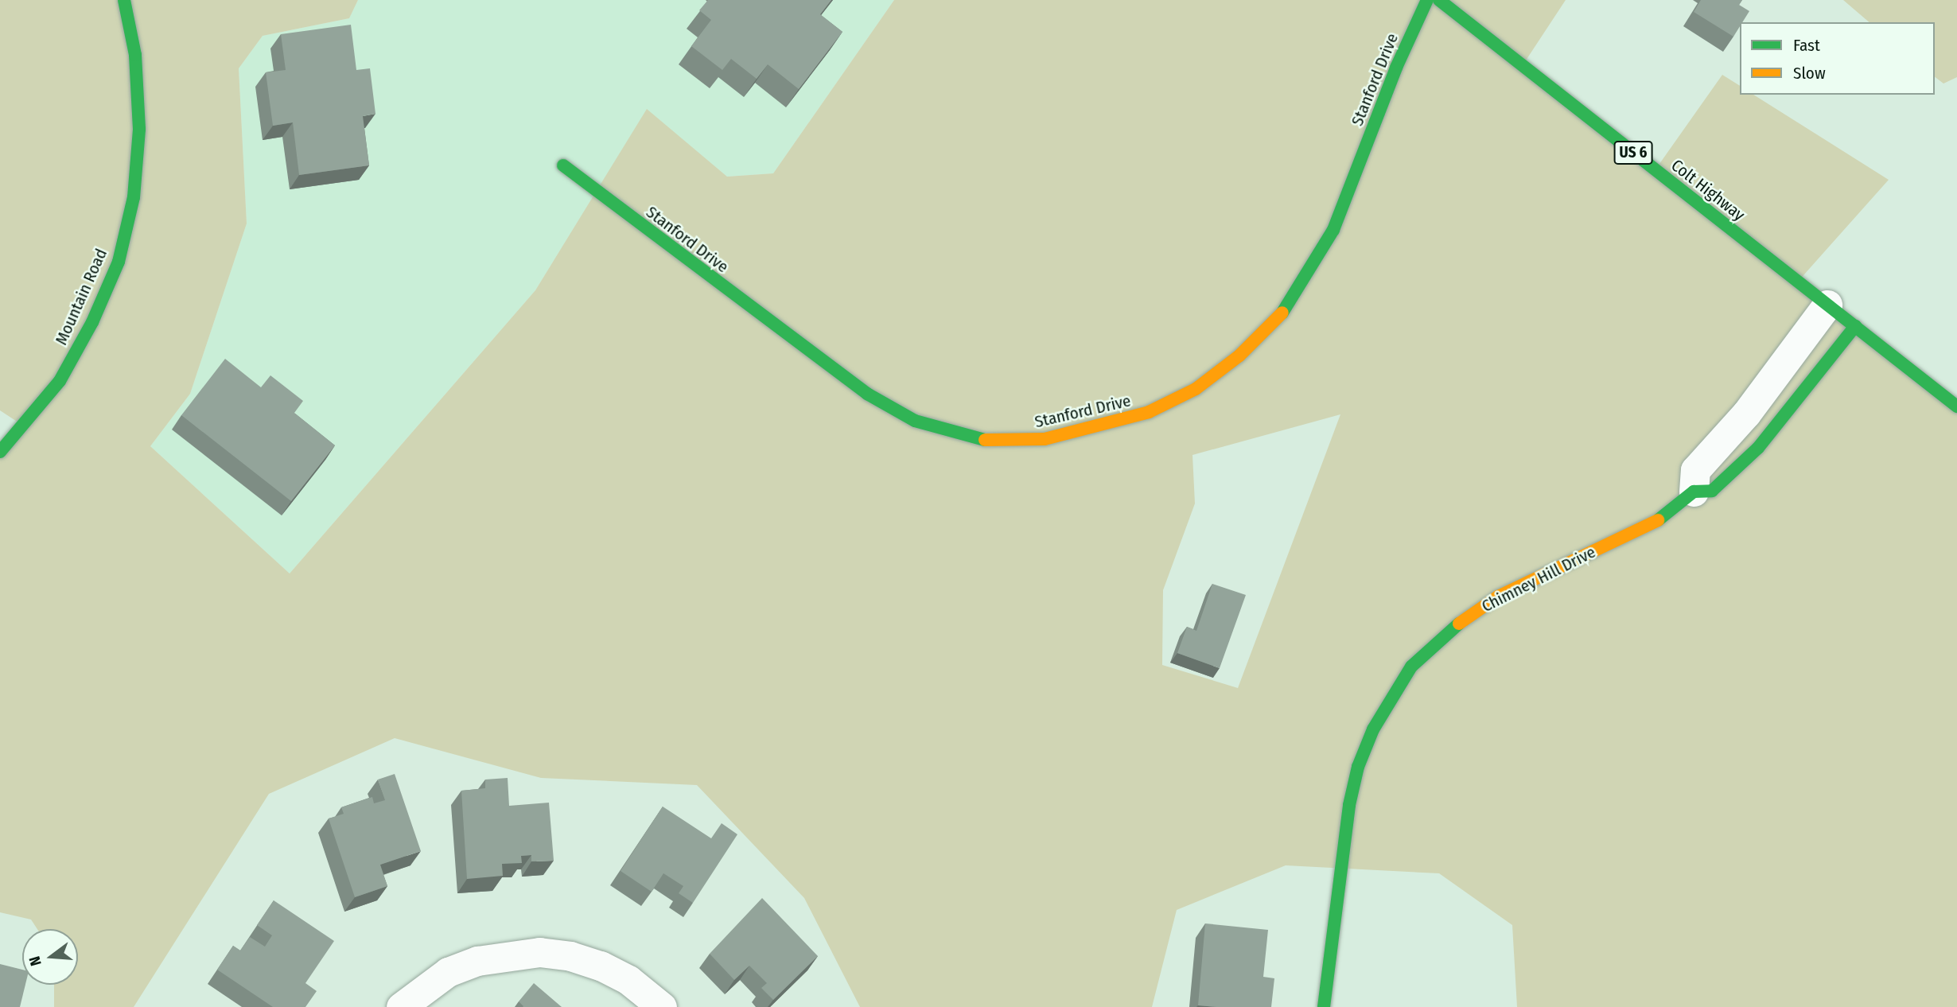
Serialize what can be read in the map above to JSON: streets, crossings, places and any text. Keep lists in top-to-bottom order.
{
  "streets": {
    "main road": [
      "Stanford Drive",
      "US 6",
      "Colt Highway",
      "Mountain Road",
      "Chimney Hill Drive"
    ]
  },
  "crossings": [
    ["Colt Highway", "Chimney Hill Drive"]
  ],
  "legend": ["Fast", "Slow"],
  "north": "left"
}
